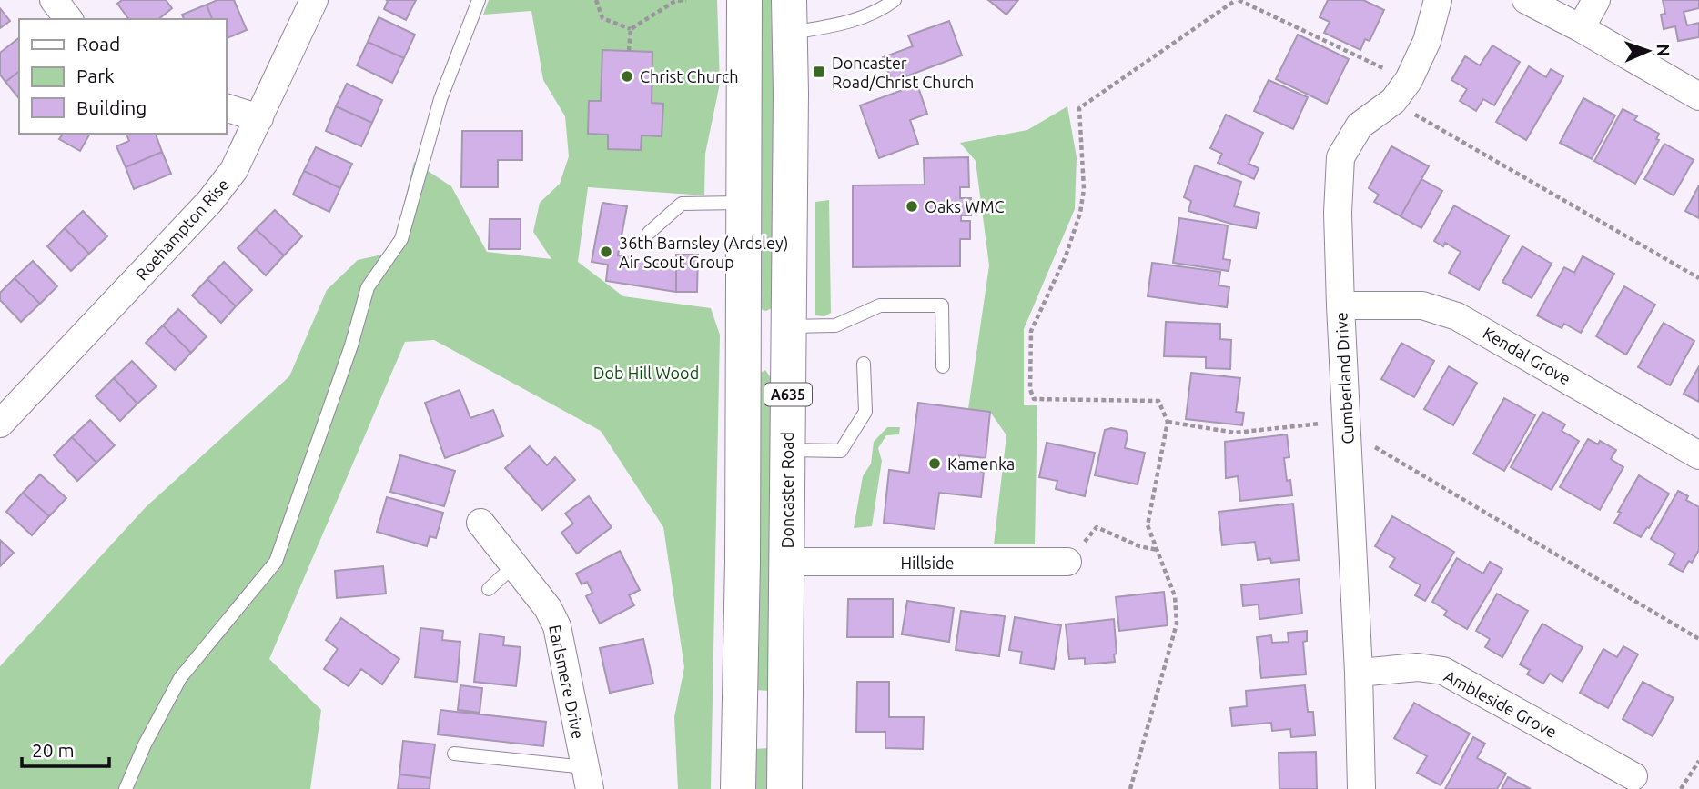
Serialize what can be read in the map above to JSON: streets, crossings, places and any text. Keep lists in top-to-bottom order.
{
  "streets": {
    "highway": ["A635", "Doncaster Road"],
    "street": [
      "Roehampton Rise",
      "Kendal Grove",
      "Cumberland Drive",
      "Hillside",
      "Earlsmere Drive",
      "Ambleside Grove"
    ]
  },
  "crossings": [
    ["Kendal Grove", "Cumberland Drive"],
    ["Cumberland Drive", "Ambleside Grove"],
    ["Doncaster Road", "Hillside"]
  ],
  "parks": ["Dob Hill Wood"],
  "places": {
    "transit": ["Doncaster Road/Christ Church"],
    "other": [
      "Christ Church",
      "Oaks WMC",
      "36th Barnsley (Ardsley) Air Scout Group",
      "Kamenka"
    ]
  },
  "legend": ["Road", "Park", "Building"],
  "scale_bar": "20 m",
  "north": "right"
}
